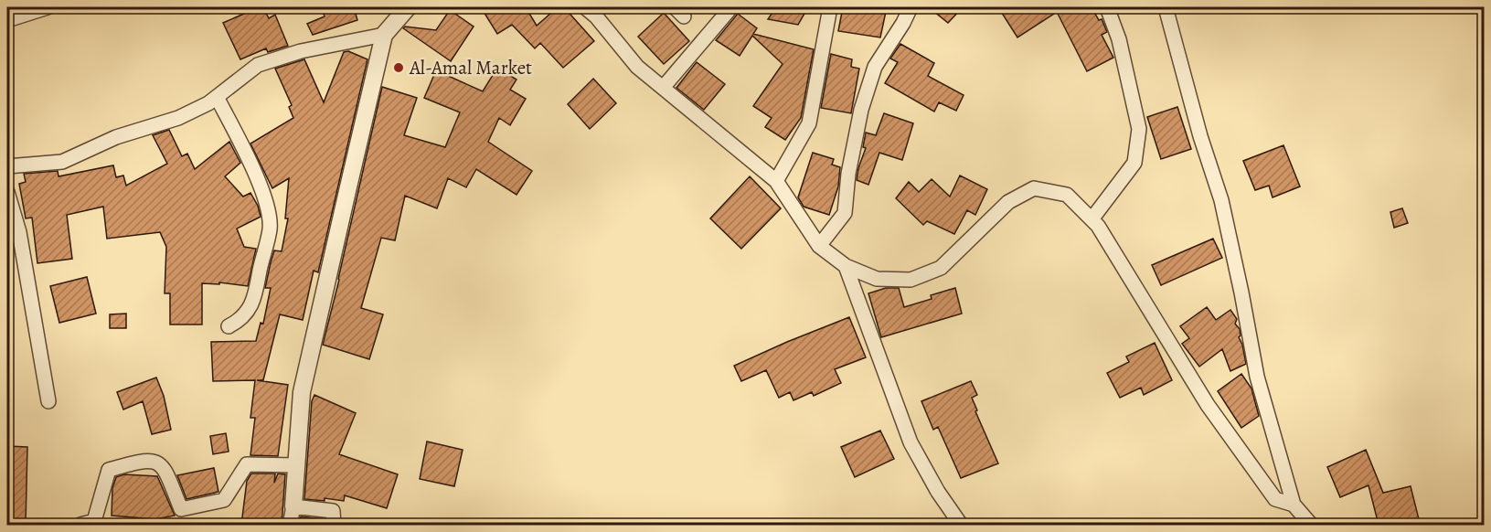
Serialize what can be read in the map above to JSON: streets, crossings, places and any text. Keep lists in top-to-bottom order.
{
  "places": ["Al-Amal Market"]
}
